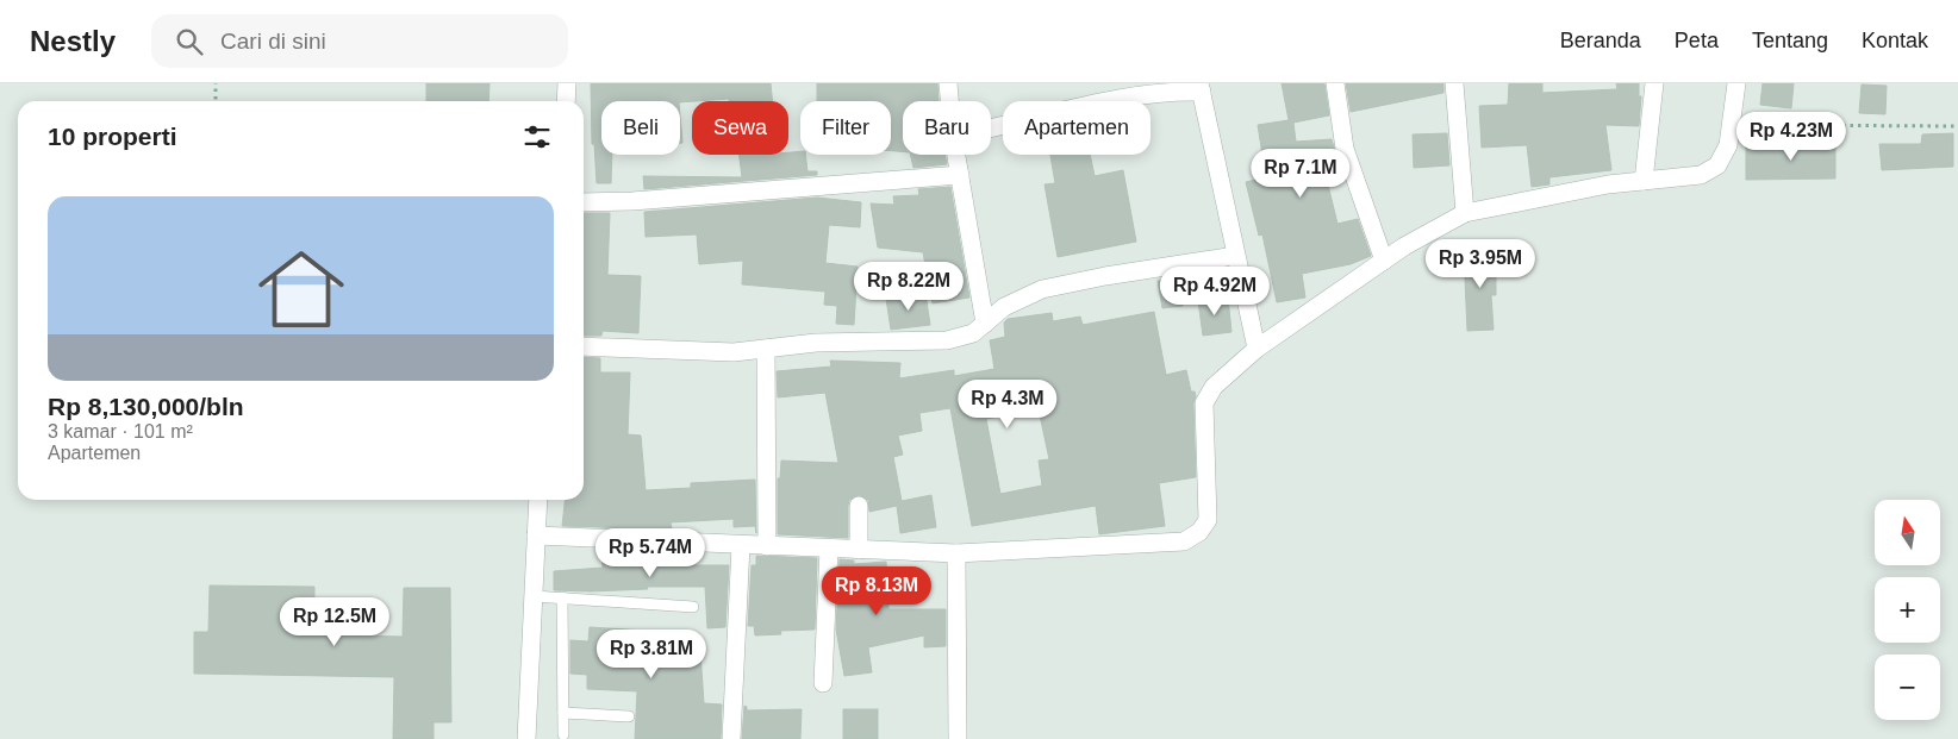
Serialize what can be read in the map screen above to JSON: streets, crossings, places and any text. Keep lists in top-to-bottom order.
{
  "north": "top",
  "page": {
    "header": "Nestly",
    "search": "Cari di sini",
    "nav": [
      "Beranda",
      "Peta",
      "Tentang",
      "Kontak"
    ],
    "chip": [
      "Beli",
      "Sewa",
      "Filter",
      "Baru",
      "Apartemen"
    ],
    "heading": "10 properti",
    "price": [
      "Rp 4.23M",
      "Rp 7.1M",
      "Rp 3.95M",
      "Rp 8.22M",
      "Rp 4.92M",
      "Rp 4.3M",
      "Rp 5.74M",
      "Rp 8.13M",
      "Rp 12.5M",
      "Rp 3.81M"
    ],
    "list": [
      {
        "name": "Rp 8,130,000/bln",
        "note": "3 kamar · 101 m² · Apartemen"
      }
    ],
    "map_buttons": ["+", "−"]
  }
}
